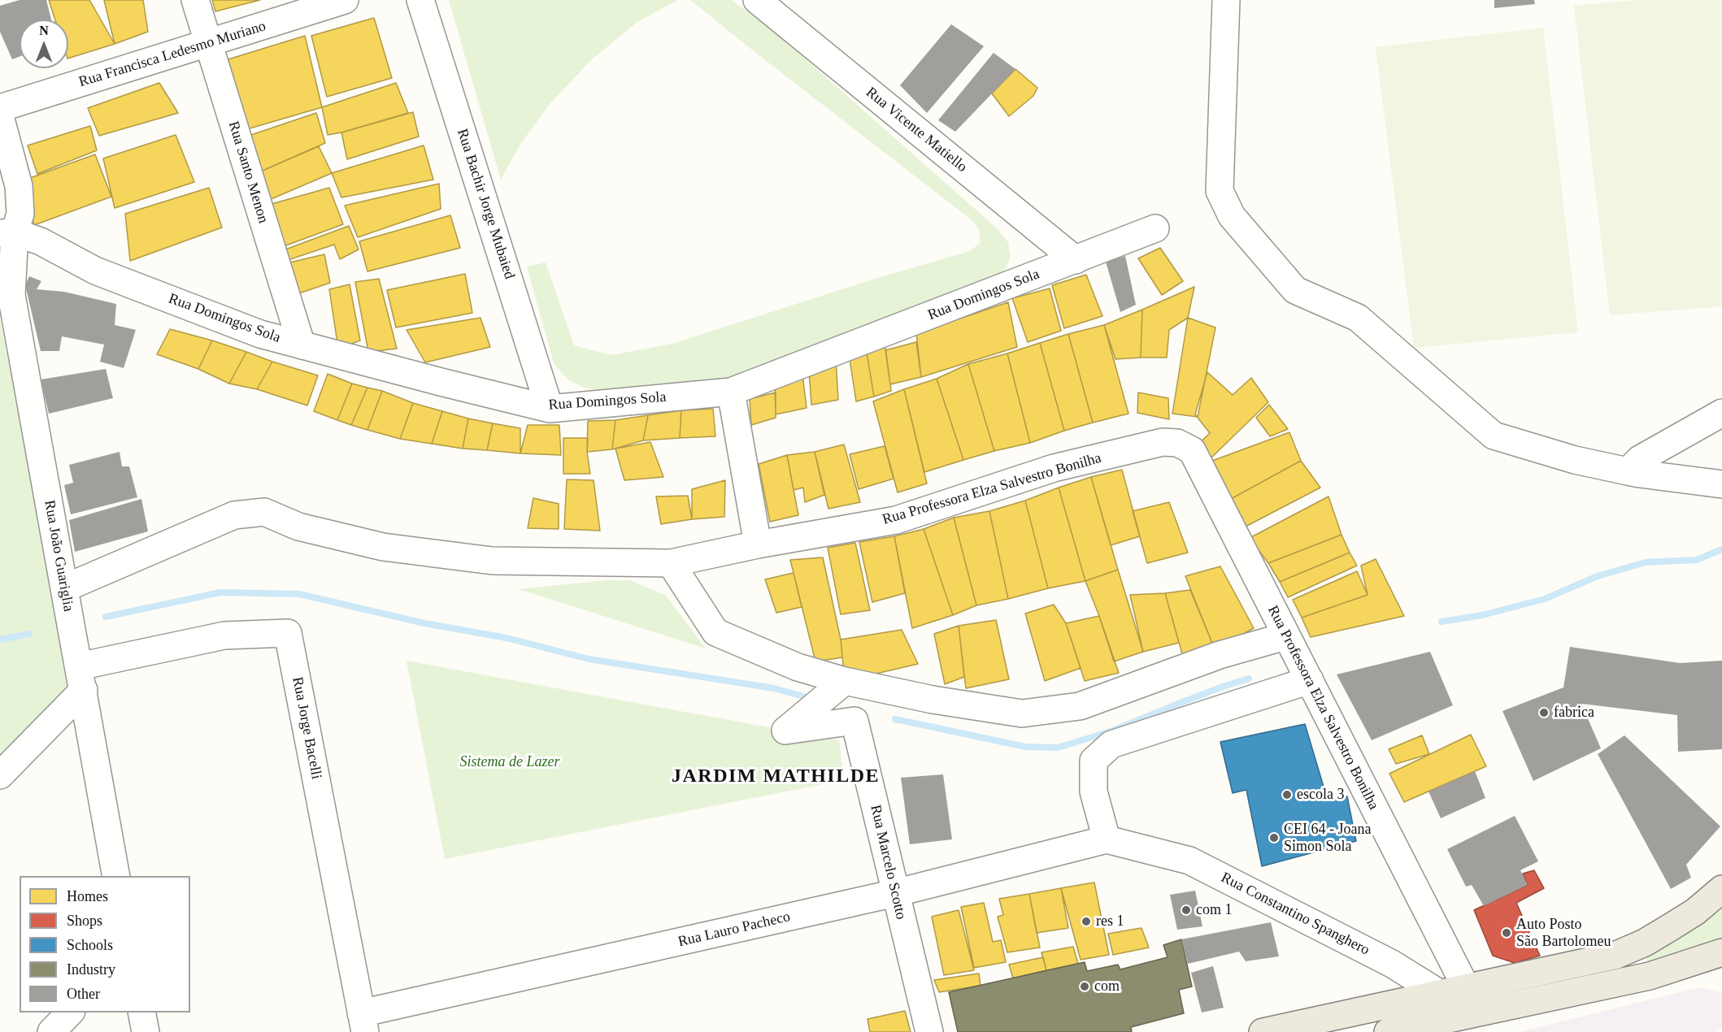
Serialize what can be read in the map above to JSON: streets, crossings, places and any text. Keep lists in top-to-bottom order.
{
  "streets": {
    "street": [
      "Rua Francisca Ledesmo Muriano",
      "Rua Vicente Matiello",
      "Rua Santo Menon",
      "Rua Bachir Jorge Mubaied",
      "Rua Domingos Sola",
      "Rua Professora Elza Salvestro Bonilha",
      "Rua João Guariglia",
      "Rua Jorge Bacelli",
      "Rua Marcelo Scotto",
      "Rua Constantino Spanghero",
      "Rua Lauro Pacheco"
    ]
  },
  "crossings": [
    ["Rua Francisca Ledesmo Muriano", "Rua Santo Menon"],
    ["Rua Vicente Matiello", "Rua Domingos Sola"],
    ["Rua Santo Menon", "Rua Domingos Sola"],
    ["Rua Bachir Jorge Mubaied", "Rua Domingos Sola"],
    ["Rua Domingos Sola", "Rua João Guariglia"],
    ["Rua Professora Elza Salvestro Bonilha", "Rua João Guariglia"],
    ["Rua Professora Elza Salvestro Bonilha", "Rua Constantino Spanghero"],
    ["Rua João Guariglia", "Rua Jorge Bacelli"],
    ["Rua Jorge Bacelli", "Rua Lauro Pacheco"],
    ["Rua Marcelo Scotto", "Rua Lauro Pacheco"],
    ["Rua Constantino Spanghero", "Rua Lauro Pacheco"]
  ],
  "districts": ["JARDIM MATHILDE"],
  "parks": ["Sistema de Lazer"],
  "places": [
    "fabrica",
    "escola 3",
    "CEI 64 - Joana Simon Sola",
    "com 1",
    "res 1",
    "Auto Posto São Bartolomeu",
    "com"
  ],
  "legend": [
    "Homes",
    "Shops",
    "Schools",
    "Industry",
    "Other"
  ],
  "north": "top"
}
